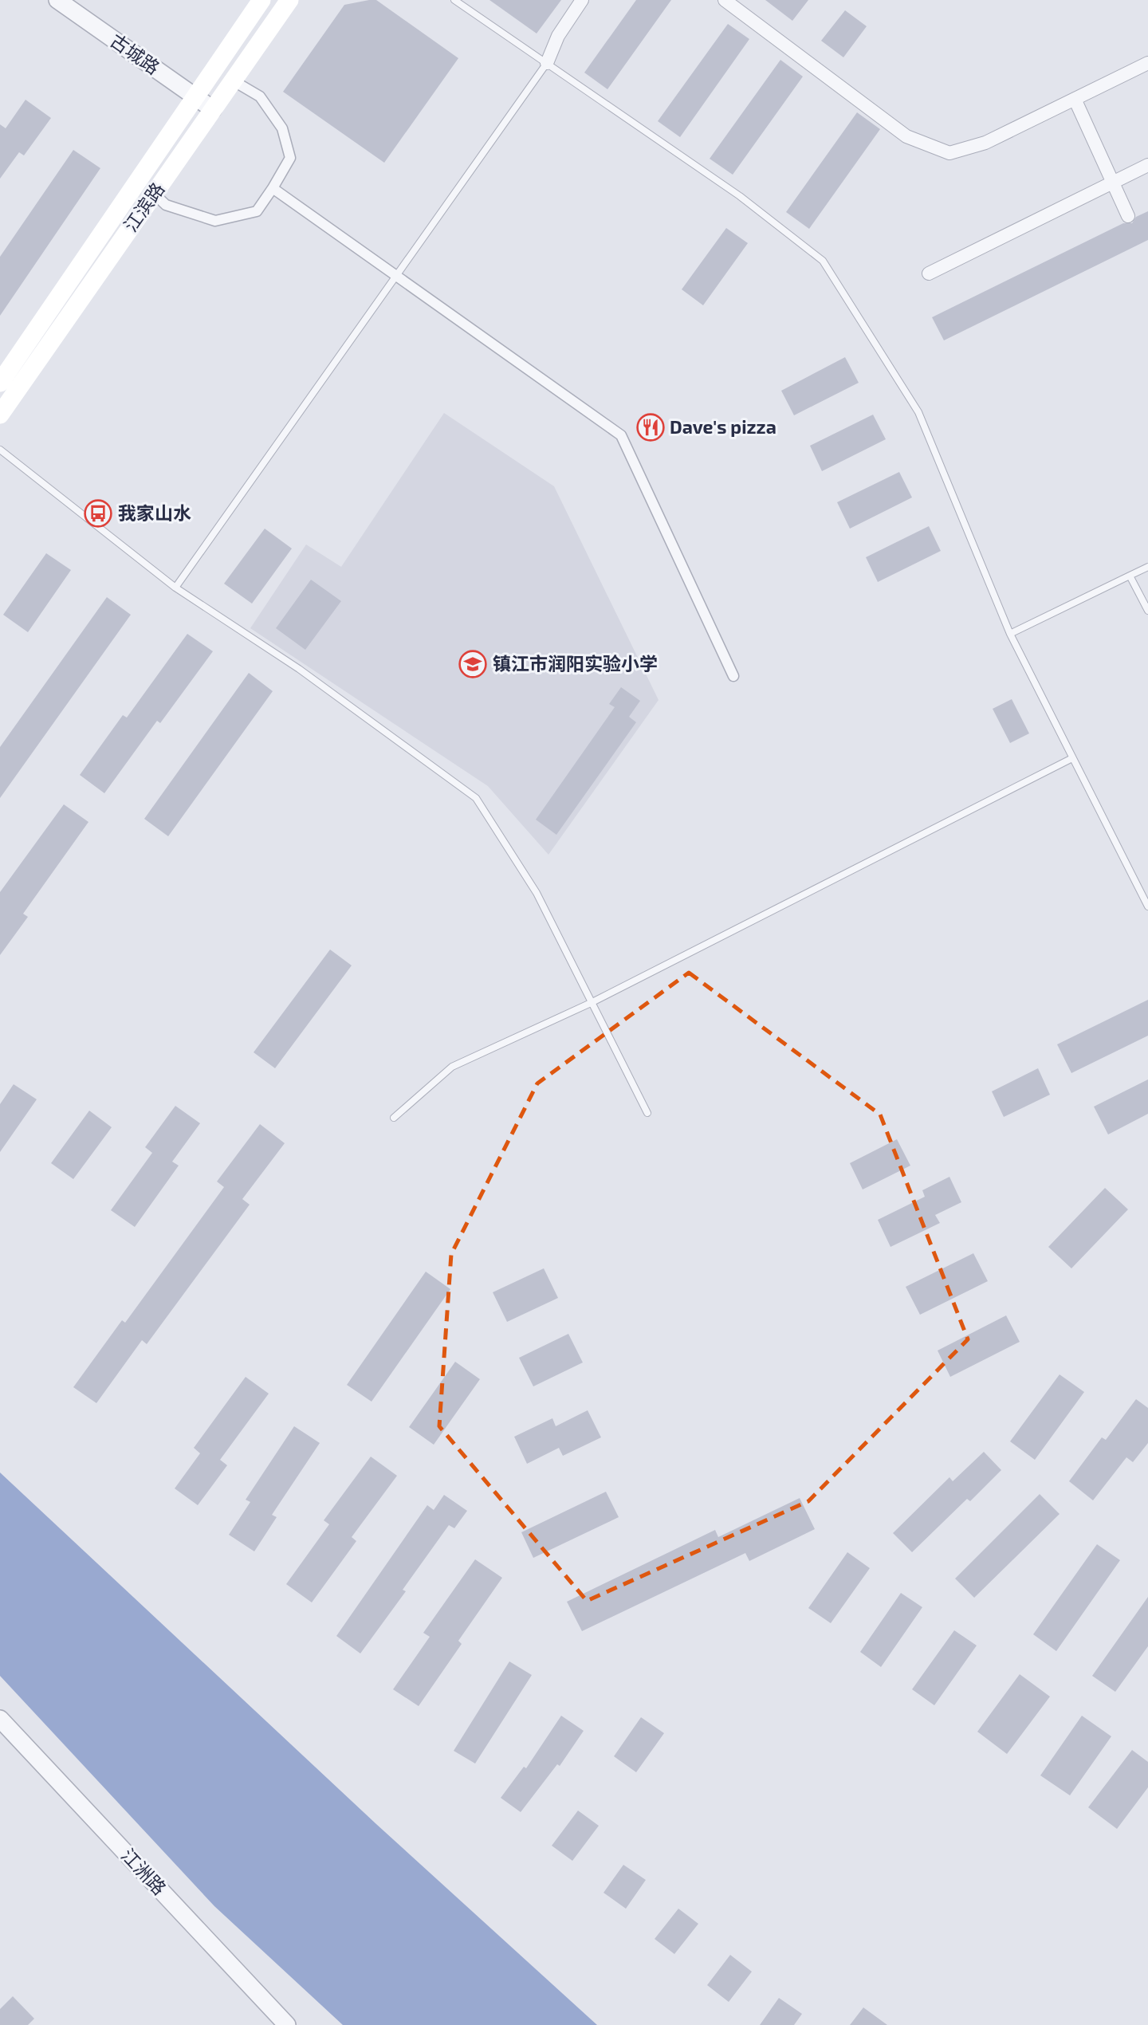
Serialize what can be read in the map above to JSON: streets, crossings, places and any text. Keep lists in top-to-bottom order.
{
  "streets": {
    "main road": ["江滨路"],
    "street": ["古城路", "江洲路"]
  },
  "crossings": [
    ["古城路", "江滨路"]
  ],
  "places": {
    "restaurant": ["Dave's pizza"],
    "bus stop": ["我家山水"],
    "school or university": ["镇江市润阳实验小学"]
  }
}
